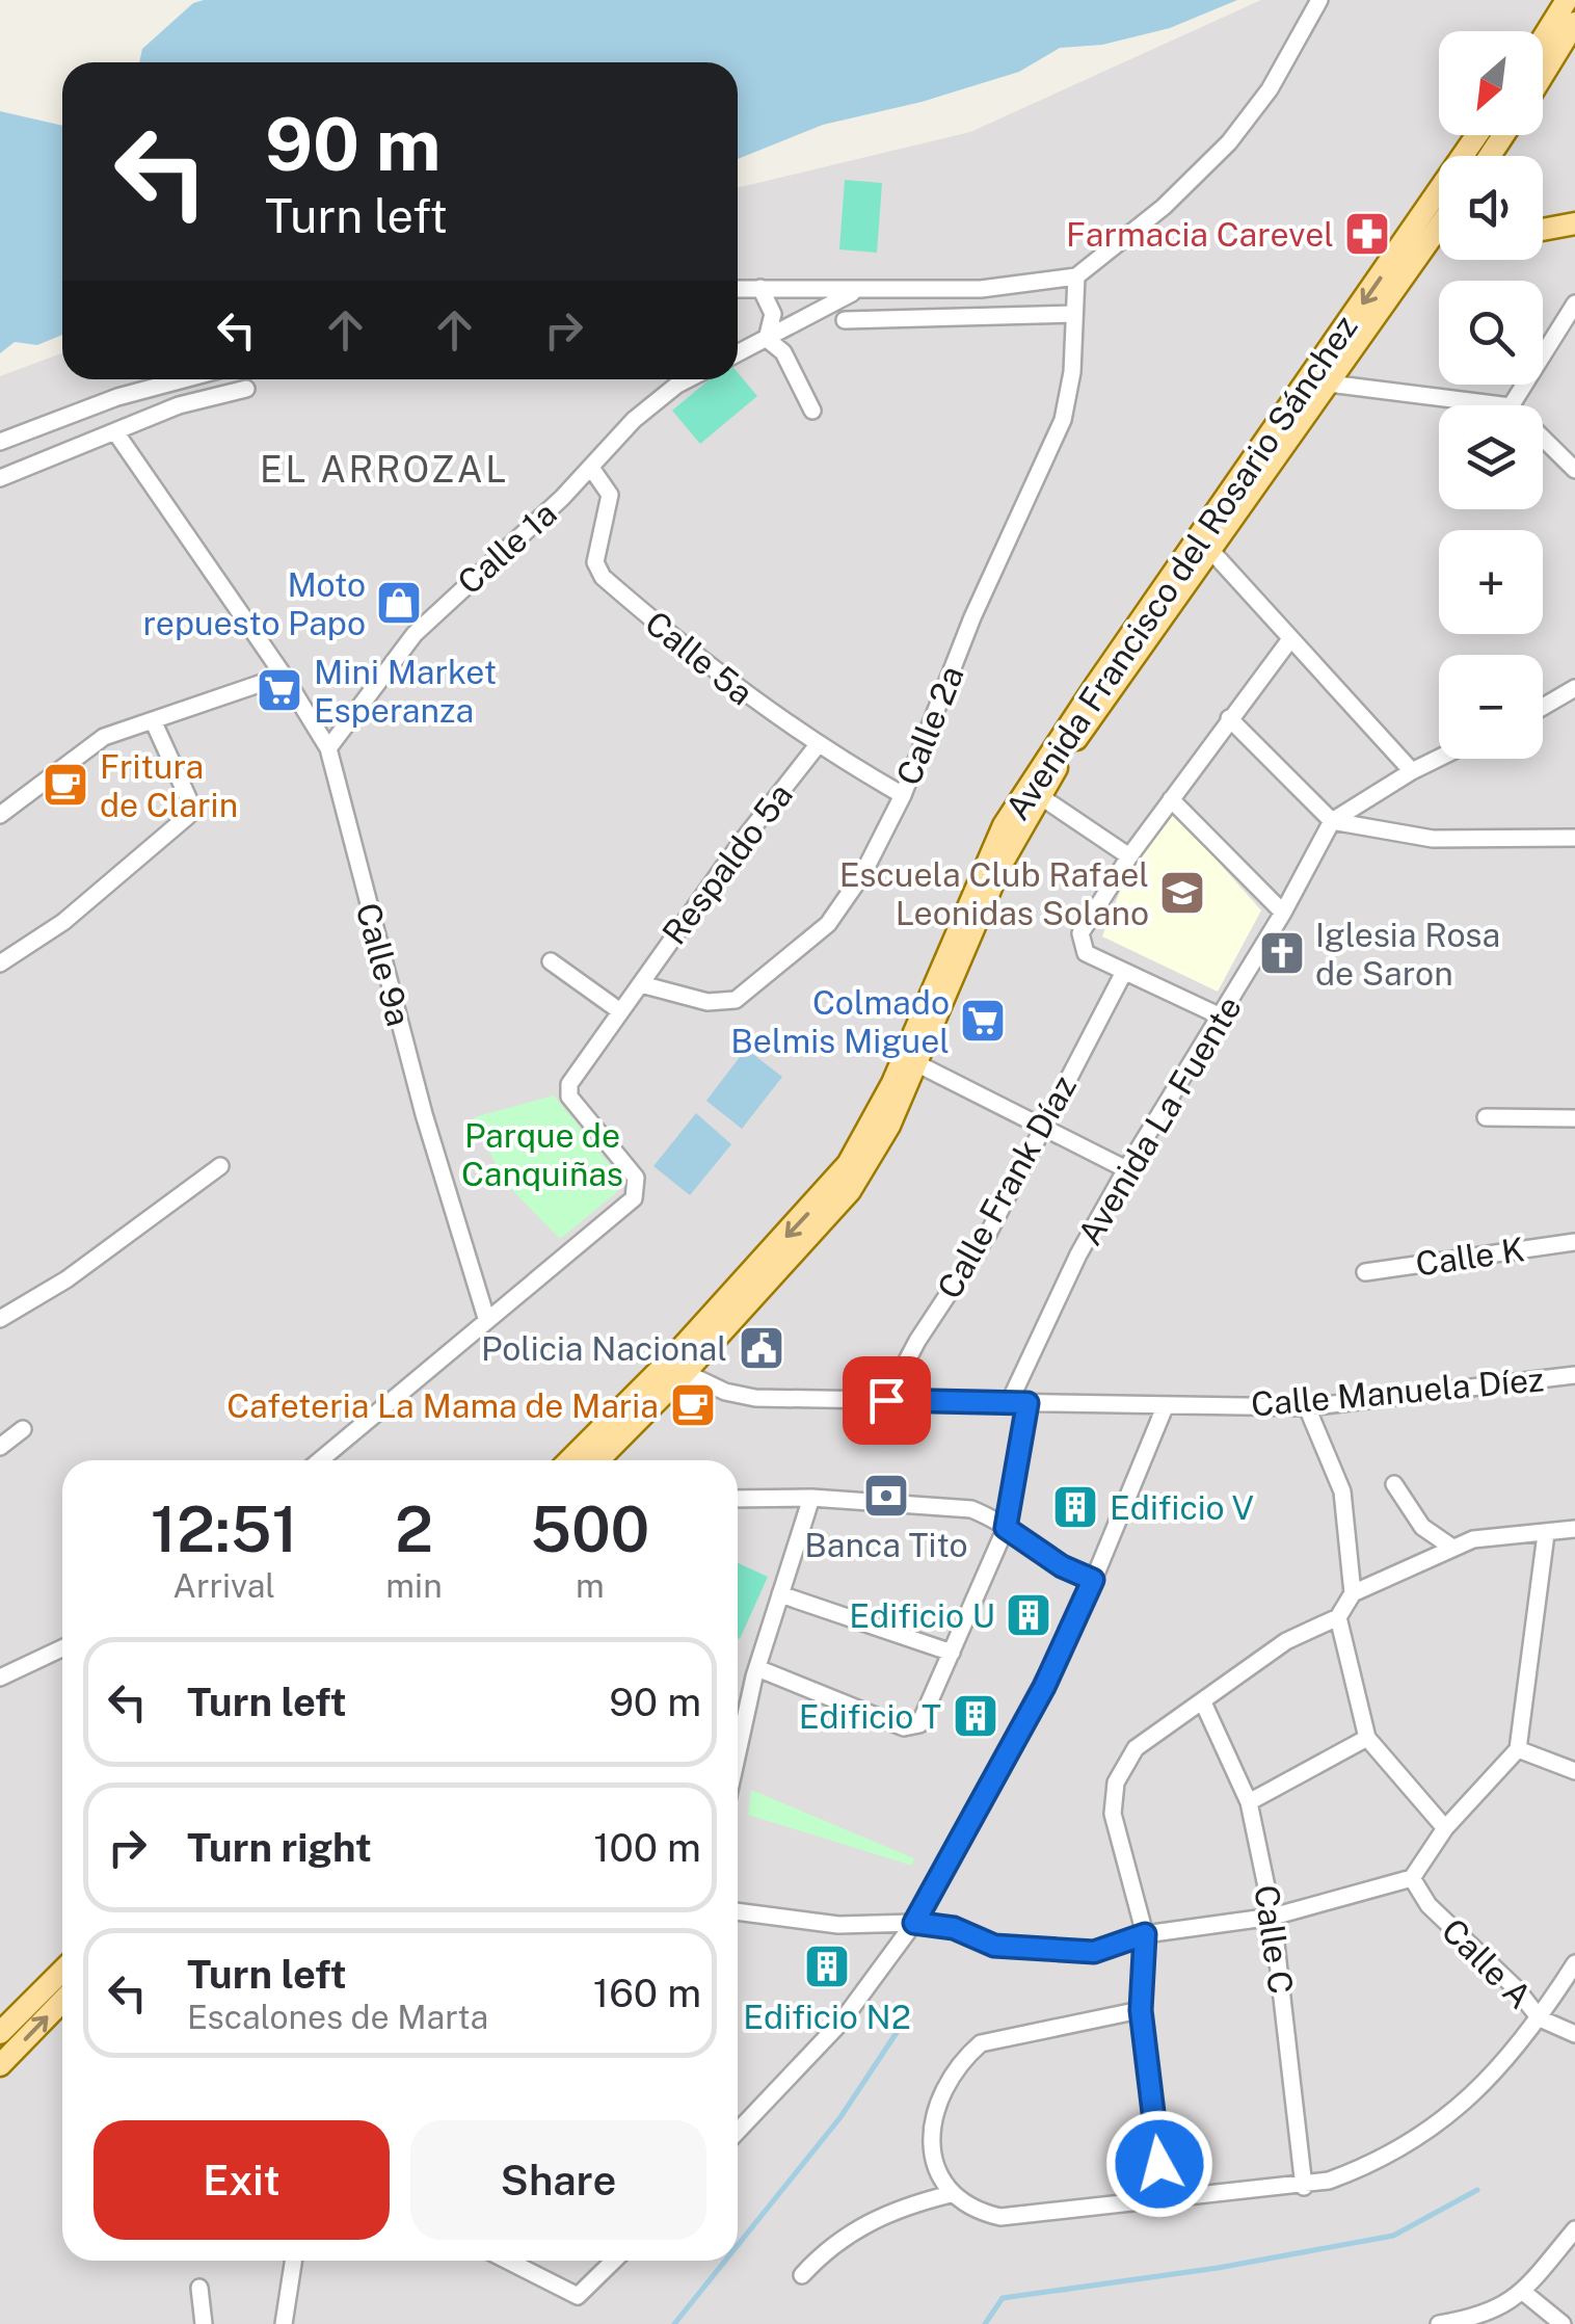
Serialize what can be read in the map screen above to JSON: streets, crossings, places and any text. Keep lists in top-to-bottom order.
{
  "streets": {
    "main road": ["Avenida Francisco del Rosario Sánchez"],
    "street": [
      "Calle 1a",
      "Calle 5a",
      "Calle 2a",
      "Respaldo 5a",
      "Calle 9a",
      "Avenida La Fuente",
      "Calle Frank Díaz",
      "Calle K",
      "Calle Manuela Díez",
      "Calle C",
      "Calle A"
    ]
  },
  "crossings": [
    ["Calle 1a", "Calle 5a"],
    ["Calle 1a", "Calle 9a"],
    ["Avenida Francisco del Rosario Sánchez", "Calle Manuela Díez"],
    ["Calle 5a", "Calle 2a"],
    ["Calle 5a", "Respaldo 5a"],
    ["Calle 2a", "Respaldo 5a"],
    ["Respaldo 5a", "Calle 9a"],
    ["Avenida La Fuente", "Calle Manuela Díez"],
    ["Calle Frank Díaz", "Calle Manuela Díez"]
  ],
  "districts": ["EL ARROZAL"],
  "parks": ["Parque de Canquiñas"],
  "places": {
    "pharmacy": ["Farmacia Carevel"],
    "shop": ["Moto repuesto Papo"],
    "supermarket": ["Mini Market Esperanza", "Colmado Belmis Miguel"],
    "cafe": ["Fritura de Clarin", "Cafeteria La Mama de Maria"],
    "school or university": ["Escuela Club Rafael Leonidas Solano"],
    "church": ["Iglesia Rosa de Saron"],
    "public building": ["Policia Nacional"],
    "bank": ["Banca Tito"],
    "building": [
      "Edificio V",
      "Edificio U",
      "Edificio T",
      "Edificio N2"
    ]
  },
  "north": "bottom left",
  "page": {
    "map_buttons": ["+", "−"],
    "turn": ["90 m", "Turn left"],
    "eta": [
      "12:51",
      "Arrival",
      "2",
      "min",
      "500",
      "m"
    ],
    "list": [
      {
        "name": "Turn left",
        "value": "90 m"
      },
      {
        "name": "Turn right",
        "value": "100 m"
      },
      {
        "name": "Turn left",
        "note": "Escalones de Marta",
        "value": "160 m"
      }
    ],
    "buttons": ["Exit", "Share"]
  }
}
